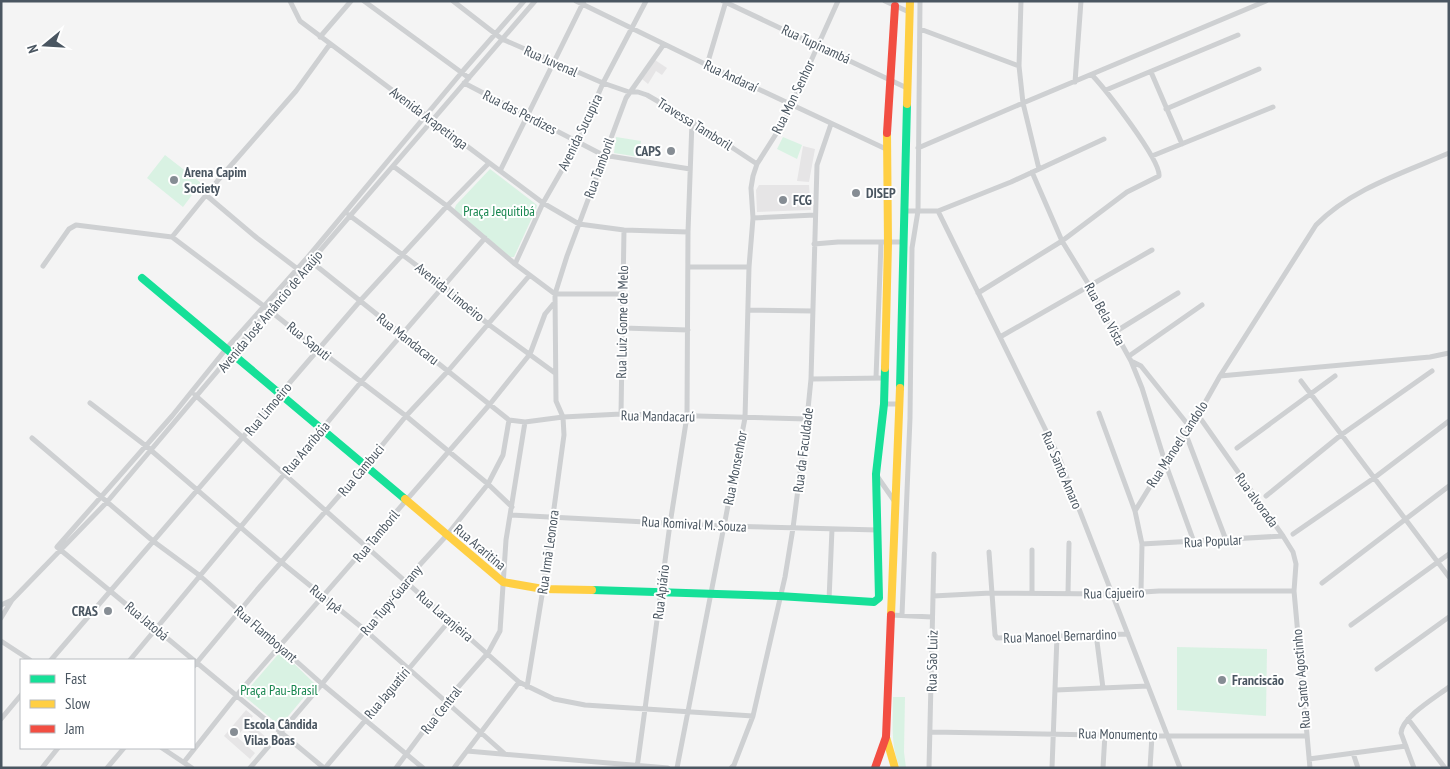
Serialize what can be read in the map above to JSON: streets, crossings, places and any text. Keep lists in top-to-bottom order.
{
  "streets": {
    "main road": ["Rua Araritina"],
    "street": [
      "Rua Tupinambá",
      "Rua Juvenal",
      "Rua Andaraí",
      "Rua Mon Senhor",
      "Rua das Perdizes",
      "Avenida Arapetinga",
      "Travessa Tamboril",
      "Avenida Sucupira",
      "Rua Tamboril",
      "Avenida Limoeiro",
      "Avenida José Amâncio de Araújo",
      "Rua Bela Vista",
      "Rua Luiz Gome de Melo",
      "Rua Mandacaru",
      "Rua Saputi",
      "Rua Limoeiro",
      "Rua Mandacarú",
      "Rua Manoel Candolo",
      "Rua Araribóia",
      "Rua da Faculdade",
      "Rua Monsenhor",
      "Rua Cambuci",
      "Rua Santo Amaro",
      "Rua alvorada",
      "Rua Romival M. Souza",
      "Rua Popular",
      "Rua Irmã Leonora",
      "Rua Apiário",
      "Rua Cajueiro",
      "Rua Ipê",
      "Rua Tupy-Guarany",
      "Rua Laranjeira",
      "Rua Jatobá",
      "Rua Flamboyant",
      "Rua Manoel Bernardino",
      "Rua São Luiz",
      "Rua Santo Agostinho",
      "Rua Jaguatiri",
      "Rua Central",
      "Rua Monumento"
    ]
  },
  "crossings": [
    ["Rua Tupinambá", "Rua Mon Senhor"],
    ["Rua Juvenal", "Travessa Tamboril"],
    ["Rua Juvenal", "Avenida Sucupira"],
    ["Rua Juvenal", "Rua Tamboril"],
    ["Rua Juvenal", "Avenida José Amâncio de Araújo"],
    ["Rua Andaraí", "Rua Mon Senhor"],
    ["Rua Andaraí", "Avenida Sucupira"],
    ["Rua Andaraí", "Rua Tamboril"],
    ["Rua Andaraí", "Rua da Faculdade"],
    ["Rua Mon Senhor", "Travessa Tamboril"],
    ["Rua Mon Senhor", "Rua Monsenhor"],
    ["Rua das Perdizes", "Avenida Sucupira"],
    ["Rua das Perdizes", "Rua Tamboril"],
    ["Rua das Perdizes", "Avenida José Amâncio de Araújo"],
    ["Rua das Perdizes", "Rua Apiário"],
    ["Avenida Arapetinga", "Avenida Sucupira"],
    ["Avenida Arapetinga", "Rua Tamboril"],
    ["Avenida Arapetinga", "Avenida José Amâncio de Araújo"],
    ["Avenida Arapetinga", "Rua Limoeiro"],
    ["Travessa Tamboril", "Rua Tamboril"],
    ["Travessa Tamboril", "Rua Monsenhor"],
    ["Travessa Tamboril", "Rua Apiário"],
    ["Rua Tamboril", "Avenida Limoeiro"],
    ["Rua Tamboril", "Rua Mandacaru"],
    ["Rua Tamboril", "Rua Saputi"],
    ["Rua Tamboril", "Rua Mandacarú"],
    ["Rua Tamboril", "Rua Araritina"],
    ["Rua Tamboril", "Rua Irmã Leonora"],
    ["Rua Tamboril", "Rua Ipê"],
    ["Rua Tamboril", "Rua Laranjeira"],
    ["Rua Tamboril", "Rua Jatobá"],
    ["Rua Tamboril", "Rua Flamboyant"],
    ["Avenida Limoeiro", "Avenida José Amâncio de Araújo"],
    ["Avenida Limoeiro", "Rua Limoeiro"],
    ["Avenida Limoeiro", "Rua Araribóia"],
    ["Avenida Limoeiro", "Rua Cambuci"],
    ["Avenida José Amâncio de Araújo", "Rua Mandacaru"],
    ["Avenida José Amâncio de Araújo", "Rua Saputi"],
    ["Avenida José Amâncio de Araújo", "Rua Araritina"],
    ["Avenida José Amâncio de Araújo", "Rua Ipê"],
    ["Avenida José Amâncio de Araújo", "Rua Laranjeira"],
    ["Avenida José Amâncio de Araújo", "Rua Jatobá"],
    ["Avenida José Amâncio de Araújo", "Rua Flamboyant"],
    ["Rua Bela Vista", "Rua Manoel Candolo"],
    ["Rua Bela Vista", "Rua Popular"],
    ["Rua Luiz Gome de Melo", "Rua Mandacarú"],
    ["Rua Mandacaru", "Rua Limoeiro"],
    ["Rua Mandacaru", "Rua Mandacarú"],
    ["Rua Mandacaru", "Rua Araribóia"],
    ["Rua Mandacaru", "Rua Cambuci"],
    ["Rua Mandacaru", "Rua Tupy-Guarany"],
    ["Rua Saputi", "Rua Limoeiro"],
    ["Rua Saputi", "Rua Araribóia"],
    ["Rua Saputi", "Rua Cambuci"],
    ["Rua Saputi", "Rua Tupy-Guarany"],
    ["Rua Saputi", "Rua Central"],
    ["Rua Limoeiro", "Rua Araritina"],
    ["Rua Limoeiro", "Rua Ipê"],
    ["Rua Limoeiro", "Rua Laranjeira"],
    ["Rua Limoeiro", "Rua Jatobá"],
    ["Rua Limoeiro", "Rua Flamboyant"],
    ["Rua Mandacarú", "Rua da Faculdade"],
    ["Rua Mandacarú", "Rua Monsenhor"],
    ["Rua Mandacarú", "Rua Irmã Leonora"],
    ["Rua Mandacarú", "Rua Apiário"],
    ["Rua Mandacarú", "Rua Tupy-Guarany"],
    ["Rua Mandacarú", "Rua Central"],
    ["Rua Manoel Candolo", "Rua alvorada"],
    ["Rua Araribóia", "Rua Araritina"],
    ["Rua Araribóia", "Rua Ipê"],
    ["Rua Araribóia", "Rua Laranjeira"],
    ["Rua Araribóia", "Rua Jatobá"],
    ["Rua Araribóia", "Rua Flamboyant"],
    ["Rua da Faculdade", "Rua Romival M. Souza"],
    ["Rua da Faculdade", "Rua Araritina"],
    ["Rua da Faculdade", "Rua Laranjeira"],
    ["Rua Monsenhor", "Rua Romival M. Souza"],
    ["Rua Monsenhor", "Rua Araritina"],
    ["Rua Monsenhor", "Rua Laranjeira"],
    ["Rua Cambuci", "Rua Araritina"],
    ["Rua Cambuci", "Rua Ipê"],
    ["Rua Cambuci", "Rua Laranjeira"],
    ["Rua Cambuci", "Rua Jatobá"],
    ["Rua Cambuci", "Rua Flamboyant"],
    ["Rua Santo Amaro", "Rua Cajueiro"],
    ["Rua Santo Amaro", "Rua Manoel Bernardino"],
    ["Rua Santo Amaro", "Rua Monumento"],
    ["Rua alvorada", "Rua Popular"],
    ["Rua alvorada", "Rua Cajueiro"],
    ["Rua alvorada", "Rua Santo Agostinho"],
    ["Rua Romival M. Souza", "Rua Araritina"],
    ["Rua Romival M. Souza", "Rua Irmã Leonora"],
    ["Rua Romival M. Souza", "Rua Apiário"],
    ["Rua Romival M. Souza", "Rua Central"],
    ["Rua Araritina", "Rua Irmã Leonora"],
    ["Rua Araritina", "Rua Apiário"],
    ["Rua Araritina", "Rua Tupy-Guarany"],
    ["Rua Araritina", "Rua Central"],
    ["Rua Irmã Leonora", "Rua Laranjeira"],
    ["Rua Apiário", "Rua Laranjeira"],
    ["Rua Cajueiro", "Rua Manoel Bernardino"],
    ["Rua Cajueiro", "Rua São Luiz"],
    ["Rua Cajueiro", "Rua Santo Agostinho"],
    ["Rua Ipê", "Rua Tupy-Guarany"],
    ["Rua Ipê", "Rua Jaguatiri"],
    ["Rua Ipê", "Rua Central"],
    ["Rua Tupy-Guarany", "Rua Laranjeira"],
    ["Rua Tupy-Guarany", "Rua Jatobá"],
    ["Rua Tupy-Guarany", "Rua Flamboyant"],
    ["Rua Laranjeira", "Rua Jaguatiri"],
    ["Rua Laranjeira", "Rua Central"],
    ["Rua Jatobá", "Rua Jaguatiri"],
    ["Rua Flamboyant", "Rua Jaguatiri"],
    ["Rua Flamboyant", "Rua Central"],
    ["Rua São Luiz", "Rua Monumento"],
    ["Rua Santo Agostinho", "Rua Monumento"]
  ],
  "parks": ["Praça Jequitibá", "Praça Pau-Brasil"],
  "places": [
    "CAPS",
    "Arena Capim Society",
    "DISEP",
    "FCG",
    "CRAS",
    "Franciscão",
    "Escola Cândida Vilas Boas"
  ],
  "legend": ["Fast", "Slow", "Jam"],
  "north": "left"
}
